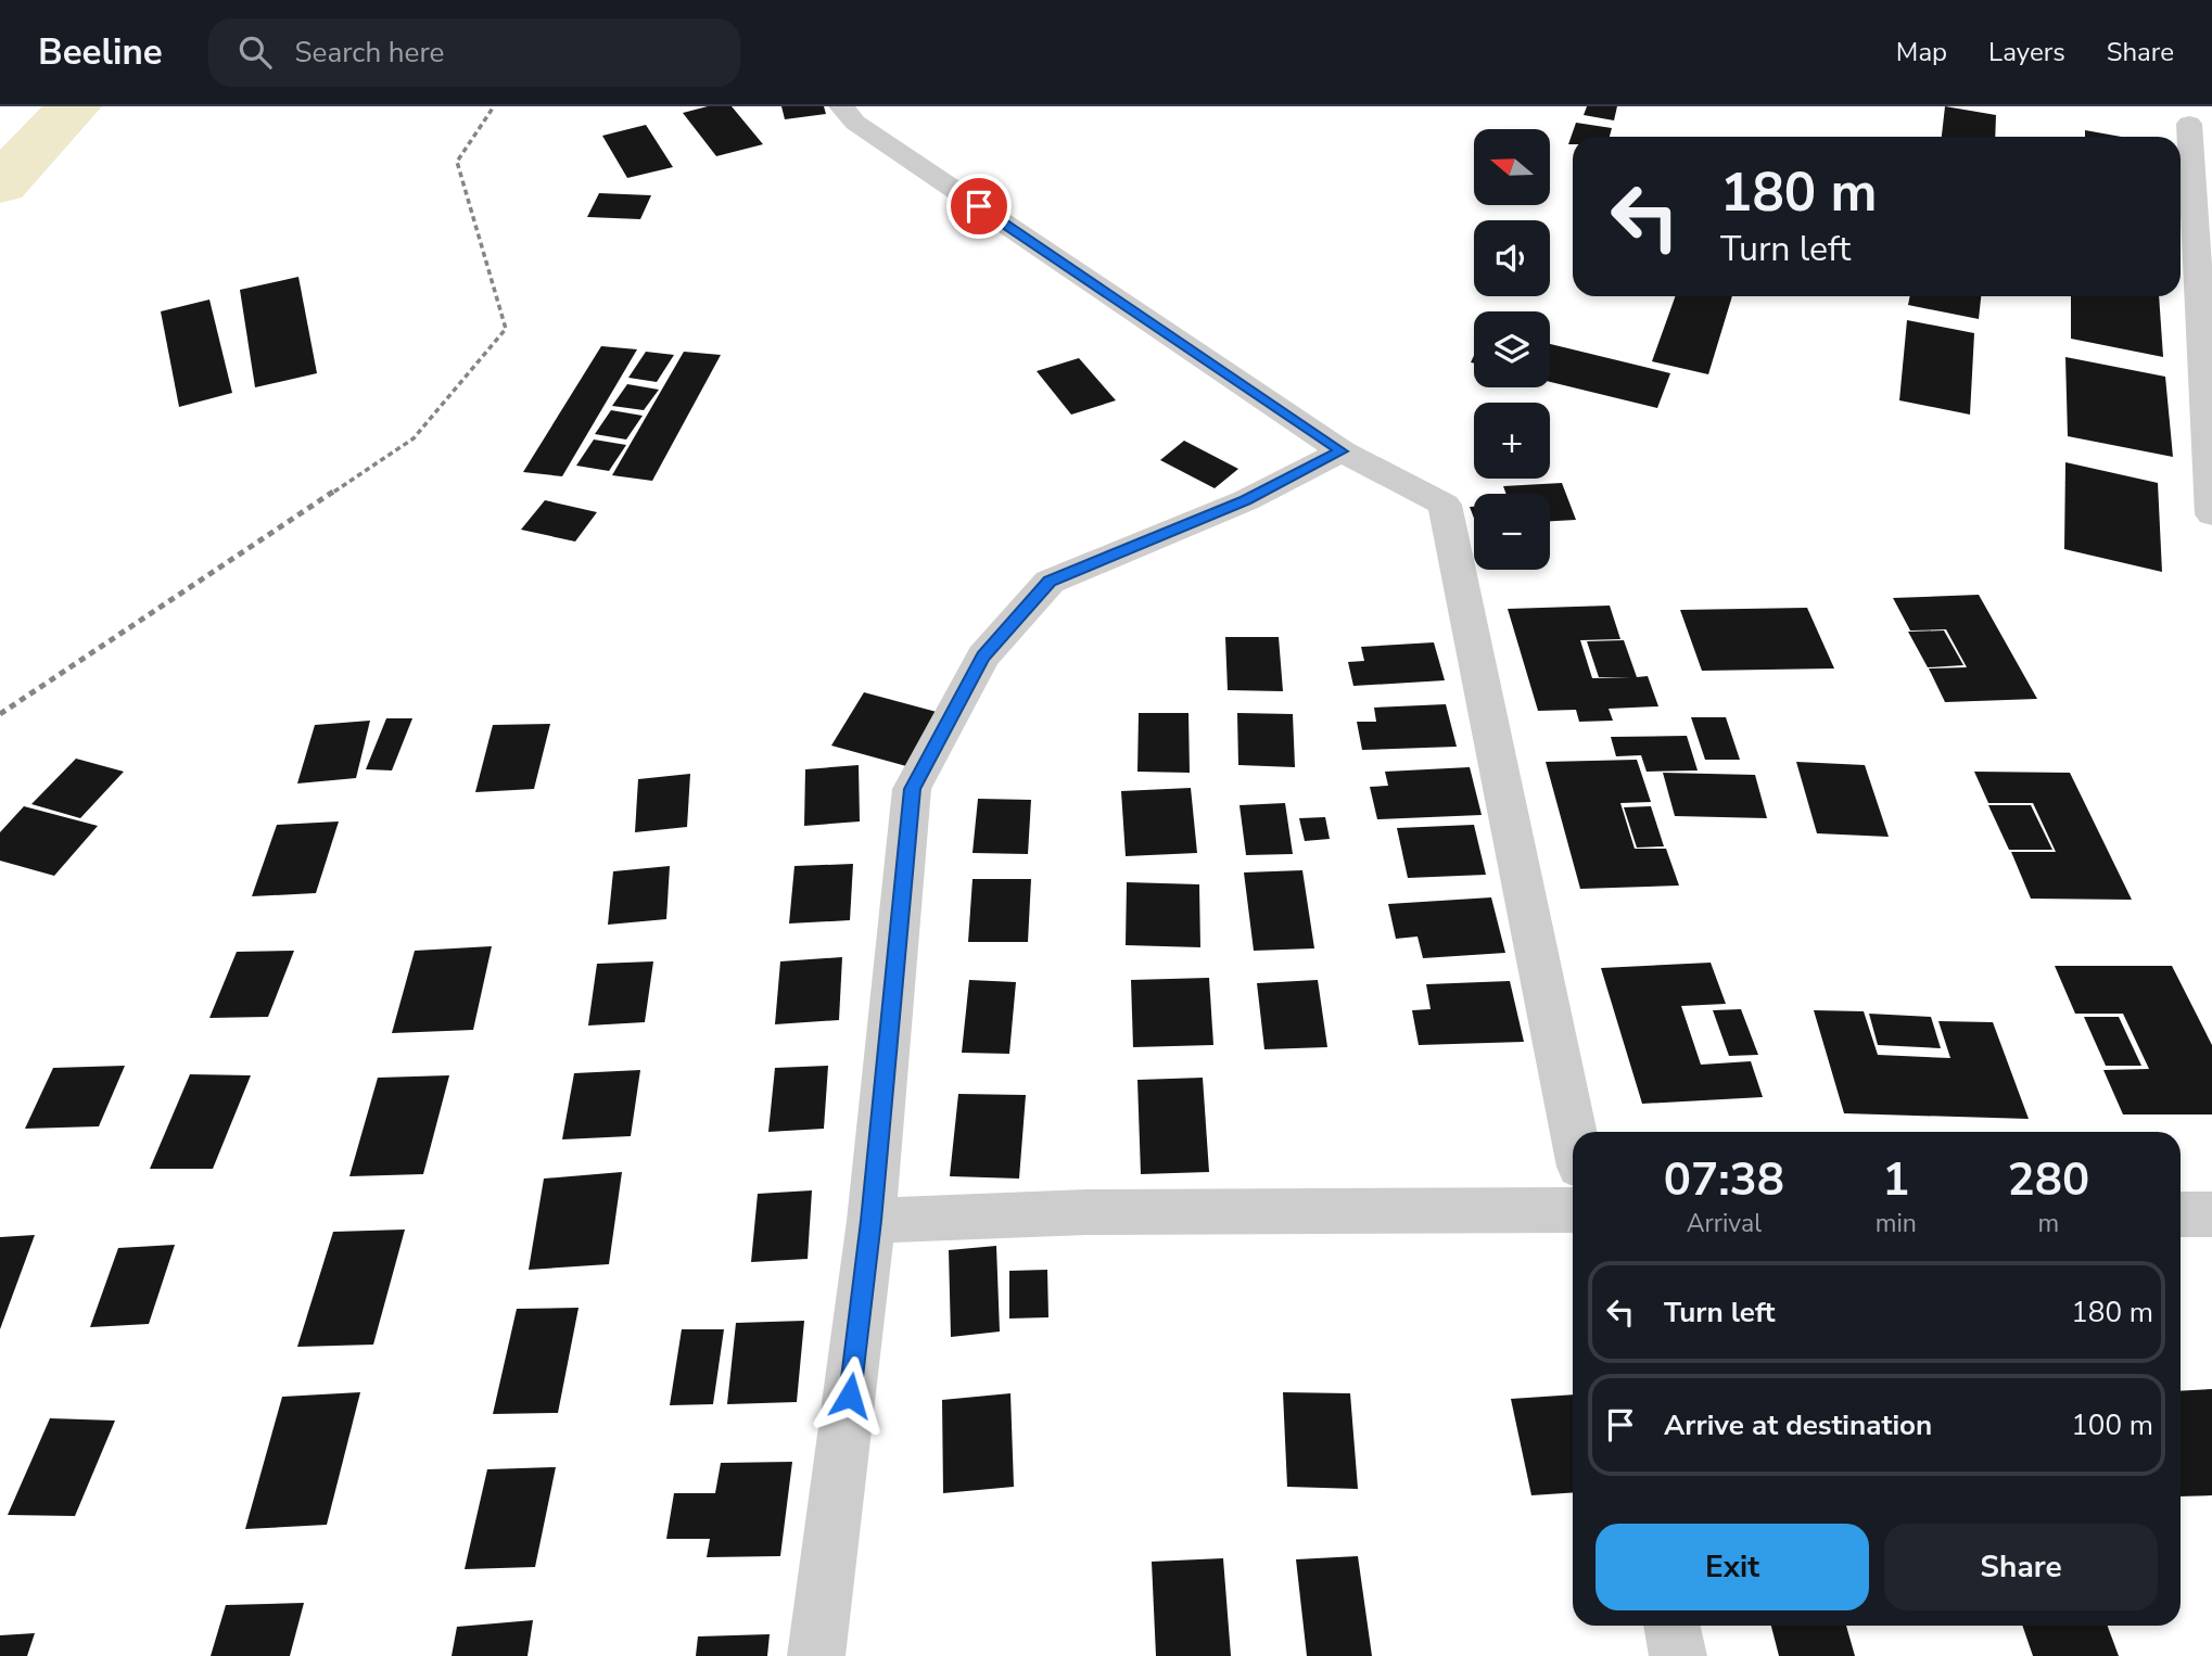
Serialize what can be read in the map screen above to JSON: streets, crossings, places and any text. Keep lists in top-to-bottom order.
{
  "north": "left",
  "page": {
    "header": "Beeline",
    "search": "Search here",
    "nav": ["Map", "Layers", "Share"],
    "map_buttons": ["+", "−"],
    "turn": ["180 m", "Turn left"],
    "eta": [
      "07:38",
      "Arrival",
      "1",
      "min",
      "280",
      "m"
    ],
    "list": [
      {
        "name": "Turn left",
        "value": "180 m"
      },
      {
        "name": "Arrive at destination",
        "value": "100 m"
      }
    ],
    "buttons": ["Exit", "Share"]
  }
}
